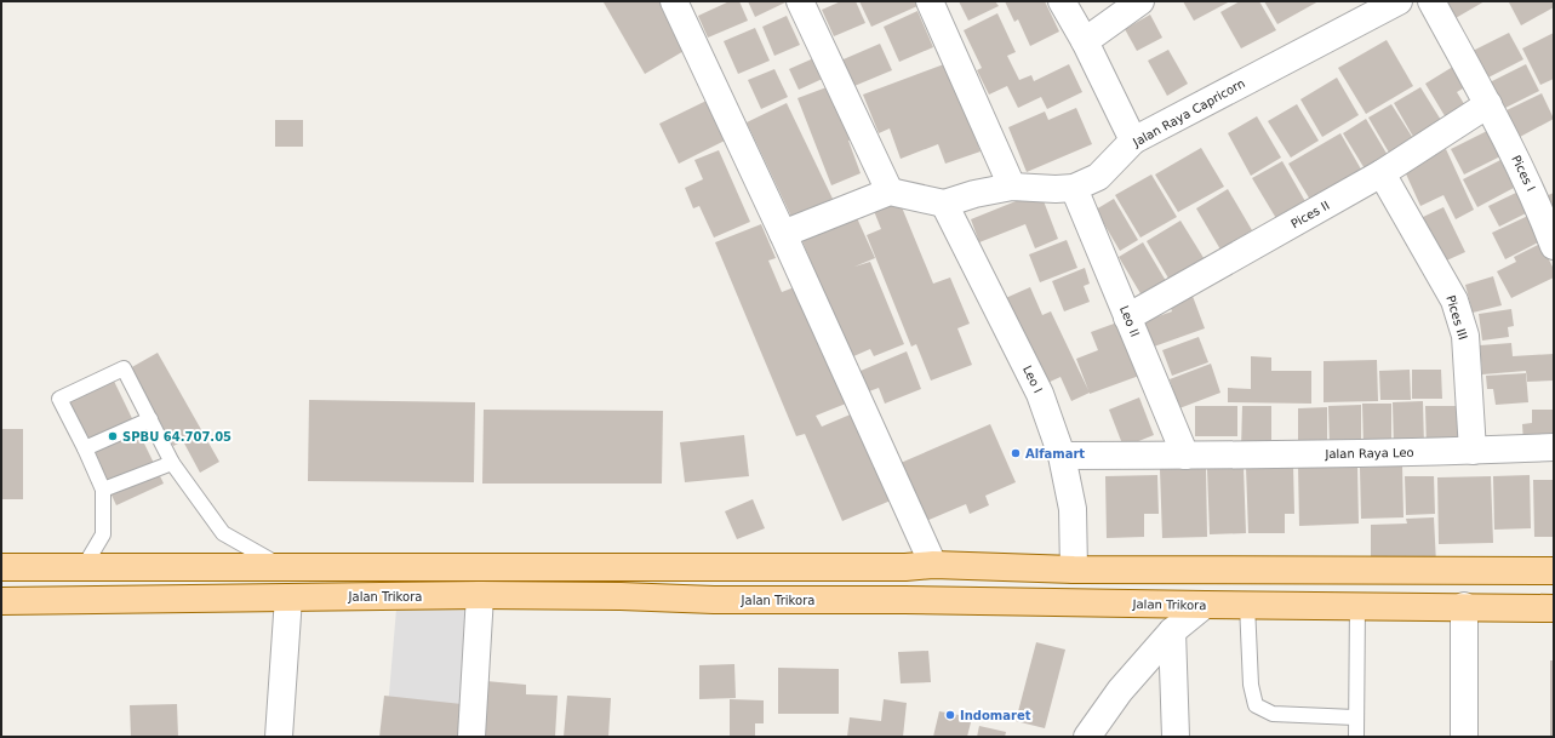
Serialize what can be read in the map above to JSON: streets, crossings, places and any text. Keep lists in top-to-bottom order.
{
  "streets": {
    "main road": ["Jalan Trikora"],
    "street": [
      "Jalan Raya Capricorn",
      "Pices I",
      "Pices II",
      "Pices III",
      "Leo II",
      "Leo I",
      "Jalan Raya Leo"
    ]
  },
  "crossings": [
    ["Jalan Raya Capricorn", "Leo II"],
    ["Jalan Raya Capricorn", "Leo I"],
    ["Pices I", "Pices II"],
    ["Pices II", "Pices III"],
    ["Pices II", "Leo II"],
    ["Pices III", "Jalan Raya Leo"],
    ["Leo II", "Jalan Raya Leo"],
    ["Leo I", "Jalan Raya Leo"]
  ],
  "places": ["SPBU 64.707.05", "Alfamart", "Indomaret"]
}
